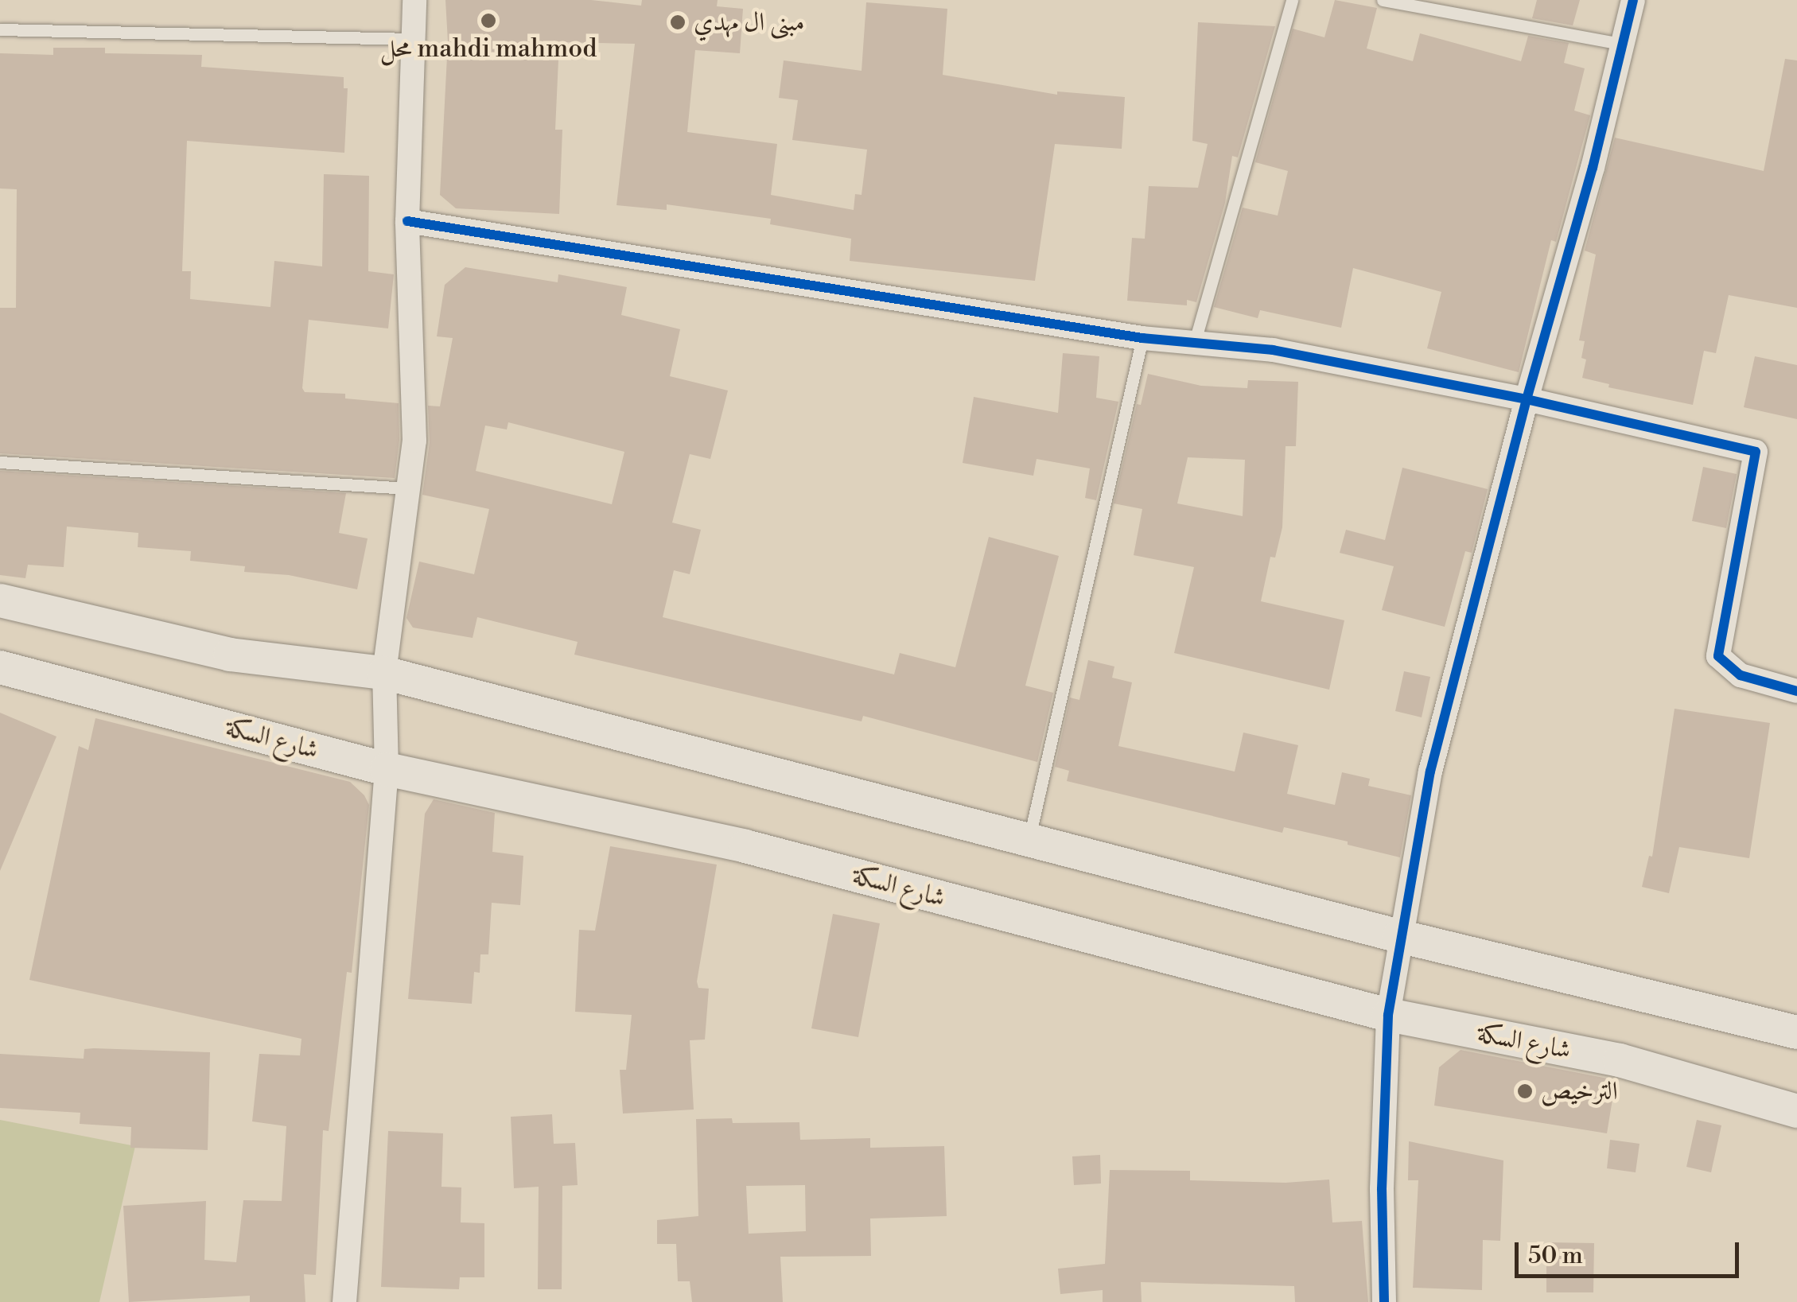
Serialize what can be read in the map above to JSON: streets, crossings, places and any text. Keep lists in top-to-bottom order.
{
  "streets": {
    "main road": ["شارع السكة"]
  },
  "places": ["محل mahdi mahmod", "مبنى ال مهدي", "الترخيص"],
  "scale_bar": "50 m"
}
